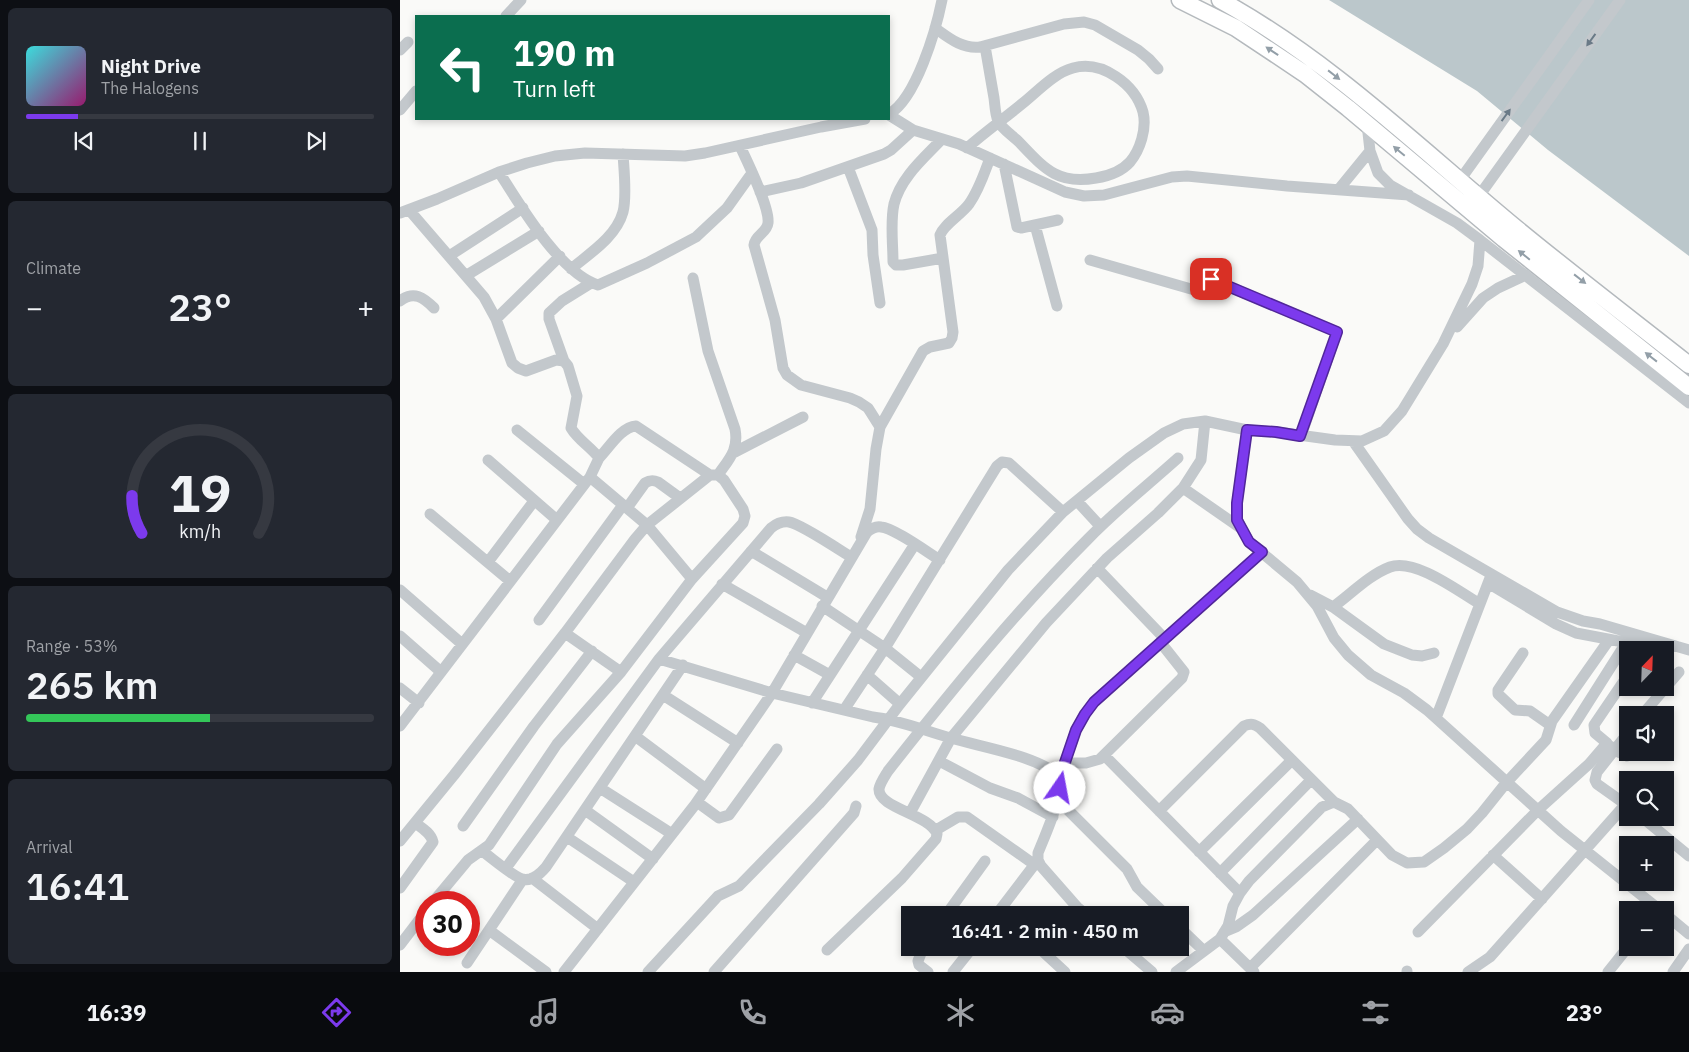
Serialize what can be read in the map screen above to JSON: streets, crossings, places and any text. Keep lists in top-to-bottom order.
{
  "north": "top right",
  "page": {
    "turn": ["190 m", "Turn left"],
    "song": ["Night Drive", "The Halogens"],
    "tile": [
      "Climate",
      ["Range · 53%", "265 km"],
      ["Arrival", "16:41"]
    ],
    "heat": ["−", "23°", "+"],
    "map_buttons": ["+", "−"],
    "limit": "30",
    "trip": "16:41 · 2 min · 450 m",
    "tabs": ["16:39", "23°"],
    "gauge": ["19", "km/h"]
  }
}
